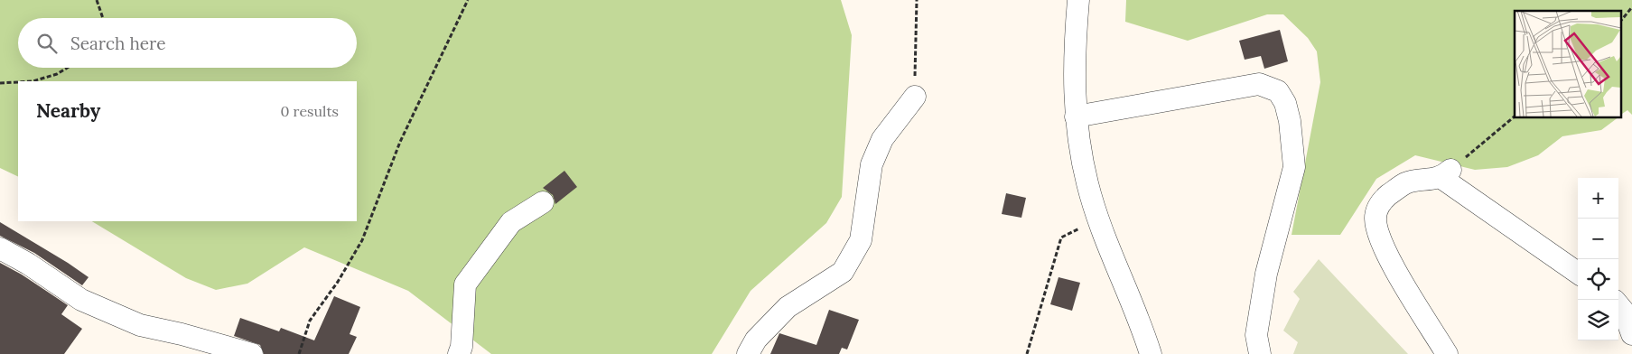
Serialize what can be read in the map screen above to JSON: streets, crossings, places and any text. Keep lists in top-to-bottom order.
{
  "page": {
    "search": "Search here",
    "heading": ["Nearby", "0 results"],
    "map_buttons": ["+", "−"]
  }
}
